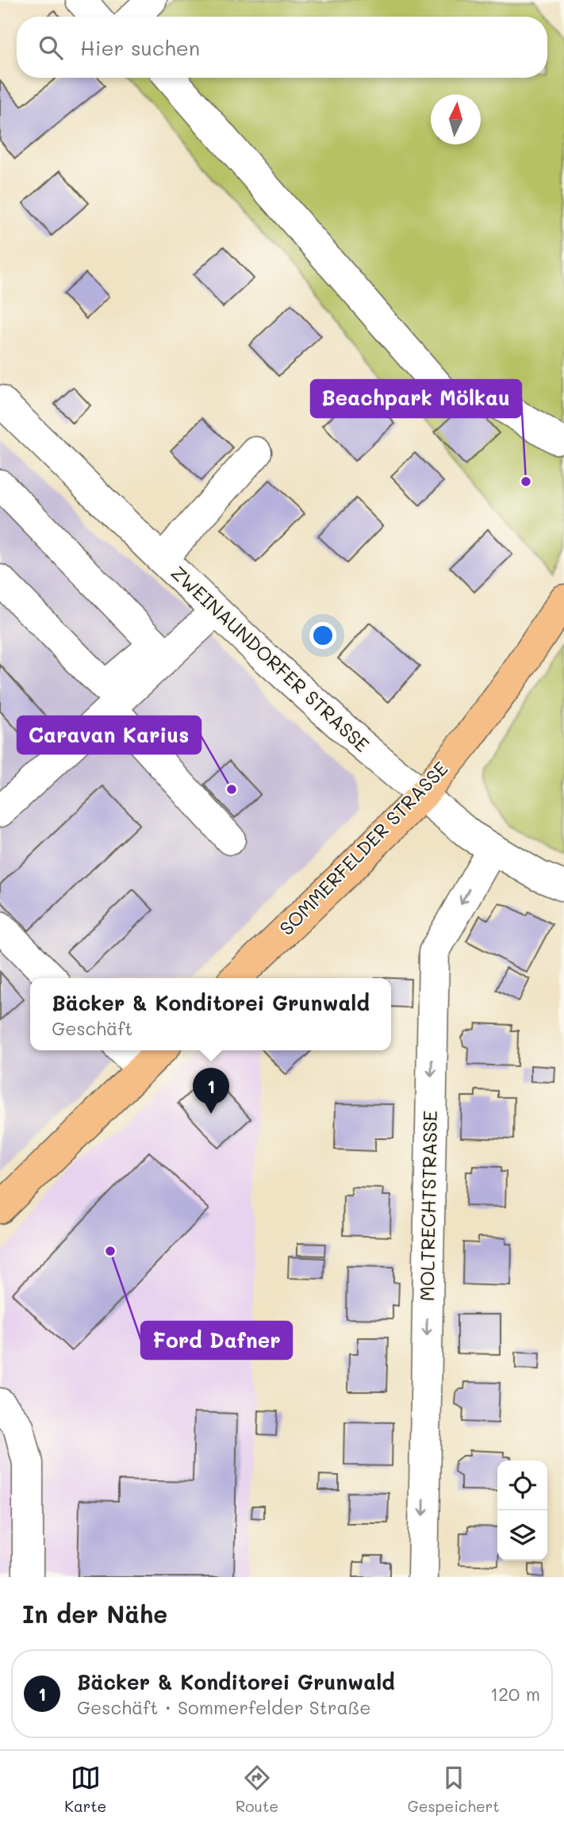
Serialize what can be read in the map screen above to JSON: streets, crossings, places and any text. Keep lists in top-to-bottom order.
{
  "streets": {
    "main road": ["SOMMERFELDER STRASSE"],
    "street": ["ZWEINAUNDORFER STRASSE", "MOLTRECHTSTRASSE"]
  },
  "crossings": [
    ["ZWEINAUNDORFER STRASSE", "SOMMERFELDER STRASSE"],
    ["ZWEINAUNDORFER STRASSE", "MOLTRECHTSTRASSE"]
  ],
  "one_way": ["MOLTRECHTSTRASSE"],
  "places": ["Beachpark Mölkau", "Caravan Karius", "Ford Dafner"],
  "north": "top",
  "page": {
    "search": "Hier suchen",
    "popup": ["Bäcker & Konditorei Grunwald", "Geschäft"],
    "pins": "1",
    "heading": "In der Nähe",
    "list": [
      {
        "mark": "1",
        "name": "Bäcker & Konditorei Grunwald",
        "note": "Geschäft · Sommerfelder Straße",
        "value": "120 m"
      }
    ],
    "nav": ["Karte", "Route", "Gespeichert"]
  }
}
